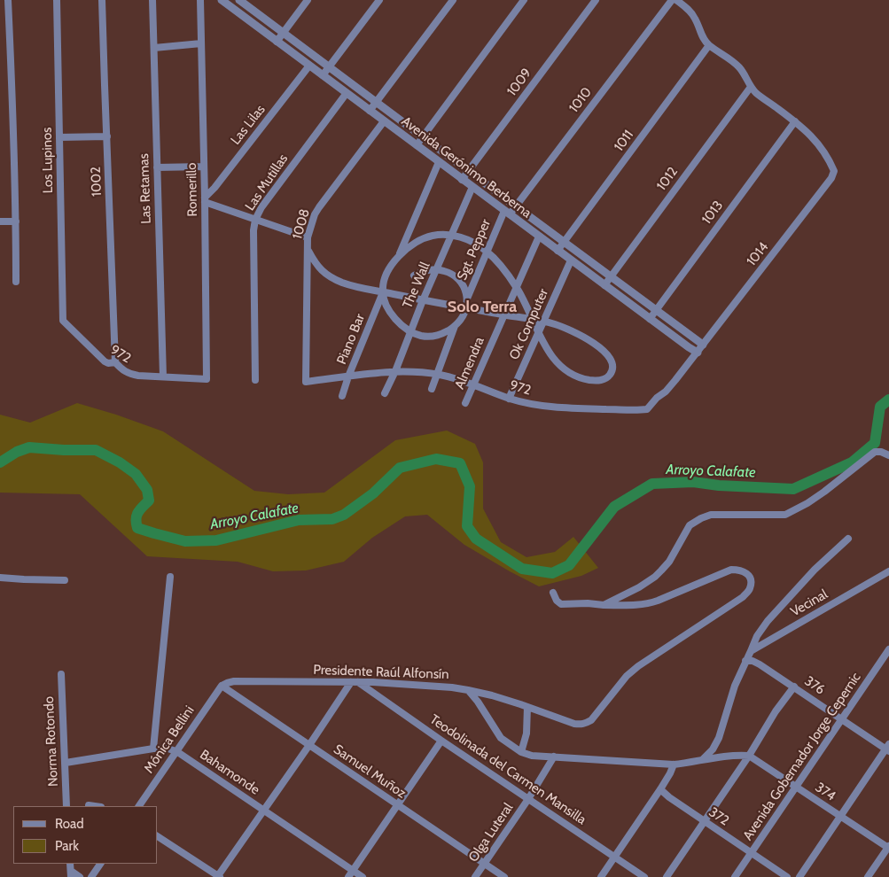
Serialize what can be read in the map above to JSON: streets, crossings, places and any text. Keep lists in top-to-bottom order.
{
  "streets": {
    "street": [
      "1009",
      "1010",
      "Las Lilas",
      "1011",
      "Los Lupinos",
      "Avenida Gerónimo Berberna",
      "1012",
      "1002",
      "Las Mutillas",
      "Las Retamas",
      "Romerillo",
      "1013",
      "1008",
      "Sgt. Pepper",
      "1014",
      "The Wall",
      "Ok Computer",
      "Piano Bar",
      "972",
      "Almendra",
      "Vecinal",
      "Presidente Raúl Alfonsín",
      "376",
      "Mónica Bellini",
      "Norma Rotondo",
      "Avenida Gobernador Jorge Cepernic",
      "Teodolinada del Carmen Mansilla",
      "Samuel Muñoz",
      "Bahamonde",
      "374",
      "372",
      "Olga Luteral"
    ]
  },
  "crossings": [
    ["1009", "Avenida Gerónimo Berberna"],
    ["1010", "Avenida Gerónimo Berberna"],
    ["1010", "Sgt. Pepper"],
    ["Las Lilas", "Avenida Gerónimo Berberna"],
    ["Las Lilas", "Romerillo"],
    ["1011", "Avenida Gerónimo Berberna"],
    ["Los Lupinos", "972"],
    ["Avenida Gerónimo Berberna", "1012"],
    ["Avenida Gerónimo Berberna", "Las Mutillas"],
    ["Avenida Gerónimo Berberna", "1013"],
    ["Avenida Gerónimo Berberna", "1008"],
    ["Avenida Gerónimo Berberna", "Sgt. Pepper"],
    ["Avenida Gerónimo Berberna", "1014"],
    ["Avenida Gerónimo Berberna", "The Wall"],
    ["Avenida Gerónimo Berberna", "Ok Computer"],
    ["Avenida Gerónimo Berberna", "972"],
    ["Avenida Gerónimo Berberna", "Almendra"],
    ["1002", "972"],
    ["Las Retamas", "972"],
    ["Romerillo", "972"],
    ["1013", "1014"],
    ["1008", "972"],
    ["1014", "972"],
    ["The Wall", "972"],
    ["Ok Computer", "972"],
    ["Piano Bar", "972"],
    ["972", "Almendra"],
    ["Presidente Raúl Alfonsín", "Mónica Bellini"],
    ["Presidente Raúl Alfonsín", "Teodolinada del Carmen Mansilla"],
    ["Presidente Raúl Alfonsín", "Samuel Muñoz"],
    ["376", "Avenida Gobernador Jorge Cepernic"],
    ["Mónica Bellini", "Samuel Muñoz"],
    ["Mónica Bellini", "Bahamonde"],
    ["Norma Rotondo", "Bahamonde"],
    ["Avenida Gobernador Jorge Cepernic", "374"],
    ["Avenida Gobernador Jorge Cepernic", "372"],
    ["Teodolinada del Carmen Mansilla", "Olga Luteral"],
    ["Samuel Muñoz", "Olga Luteral"]
  ],
  "districts": ["Solo Terra"],
  "water": ["Arroyo Calafate"],
  "legend": ["Road", "Park"]
}
